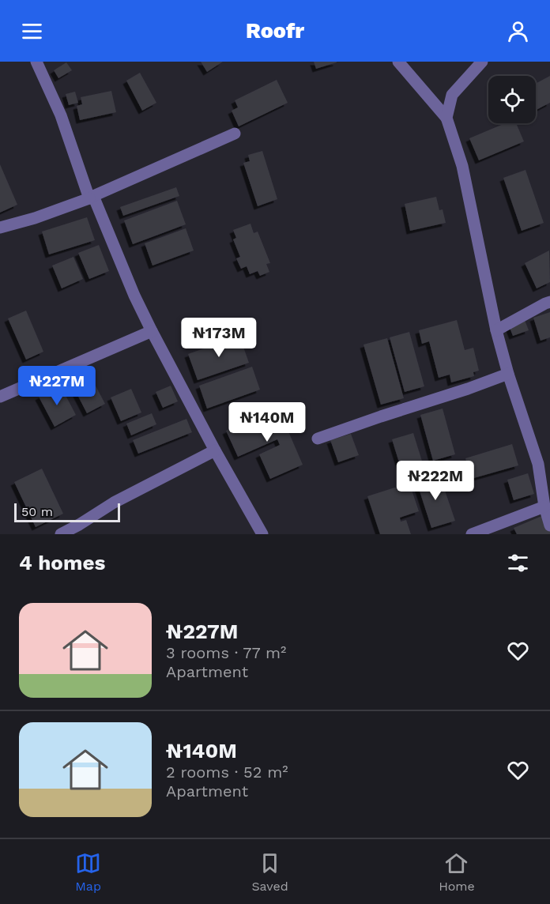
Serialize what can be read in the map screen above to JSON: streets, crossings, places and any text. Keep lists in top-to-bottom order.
{
  "scale_bar": "50 m",
  "page": {
    "header": "Roofr",
    "price": [
      "₦173M",
      "₦227M",
      "₦140M",
      "₦222M"
    ],
    "scale": "50 m",
    "heading": "4 homes",
    "list": [
      {
        "name": "₦227M",
        "note": "3 rooms · 77 m² · Apartment"
      },
      {
        "name": "₦140M",
        "note": "2 rooms · 52 m² · Apartment"
      }
    ],
    "tabs": ["Map", "Saved", "Home"]
  }
}
